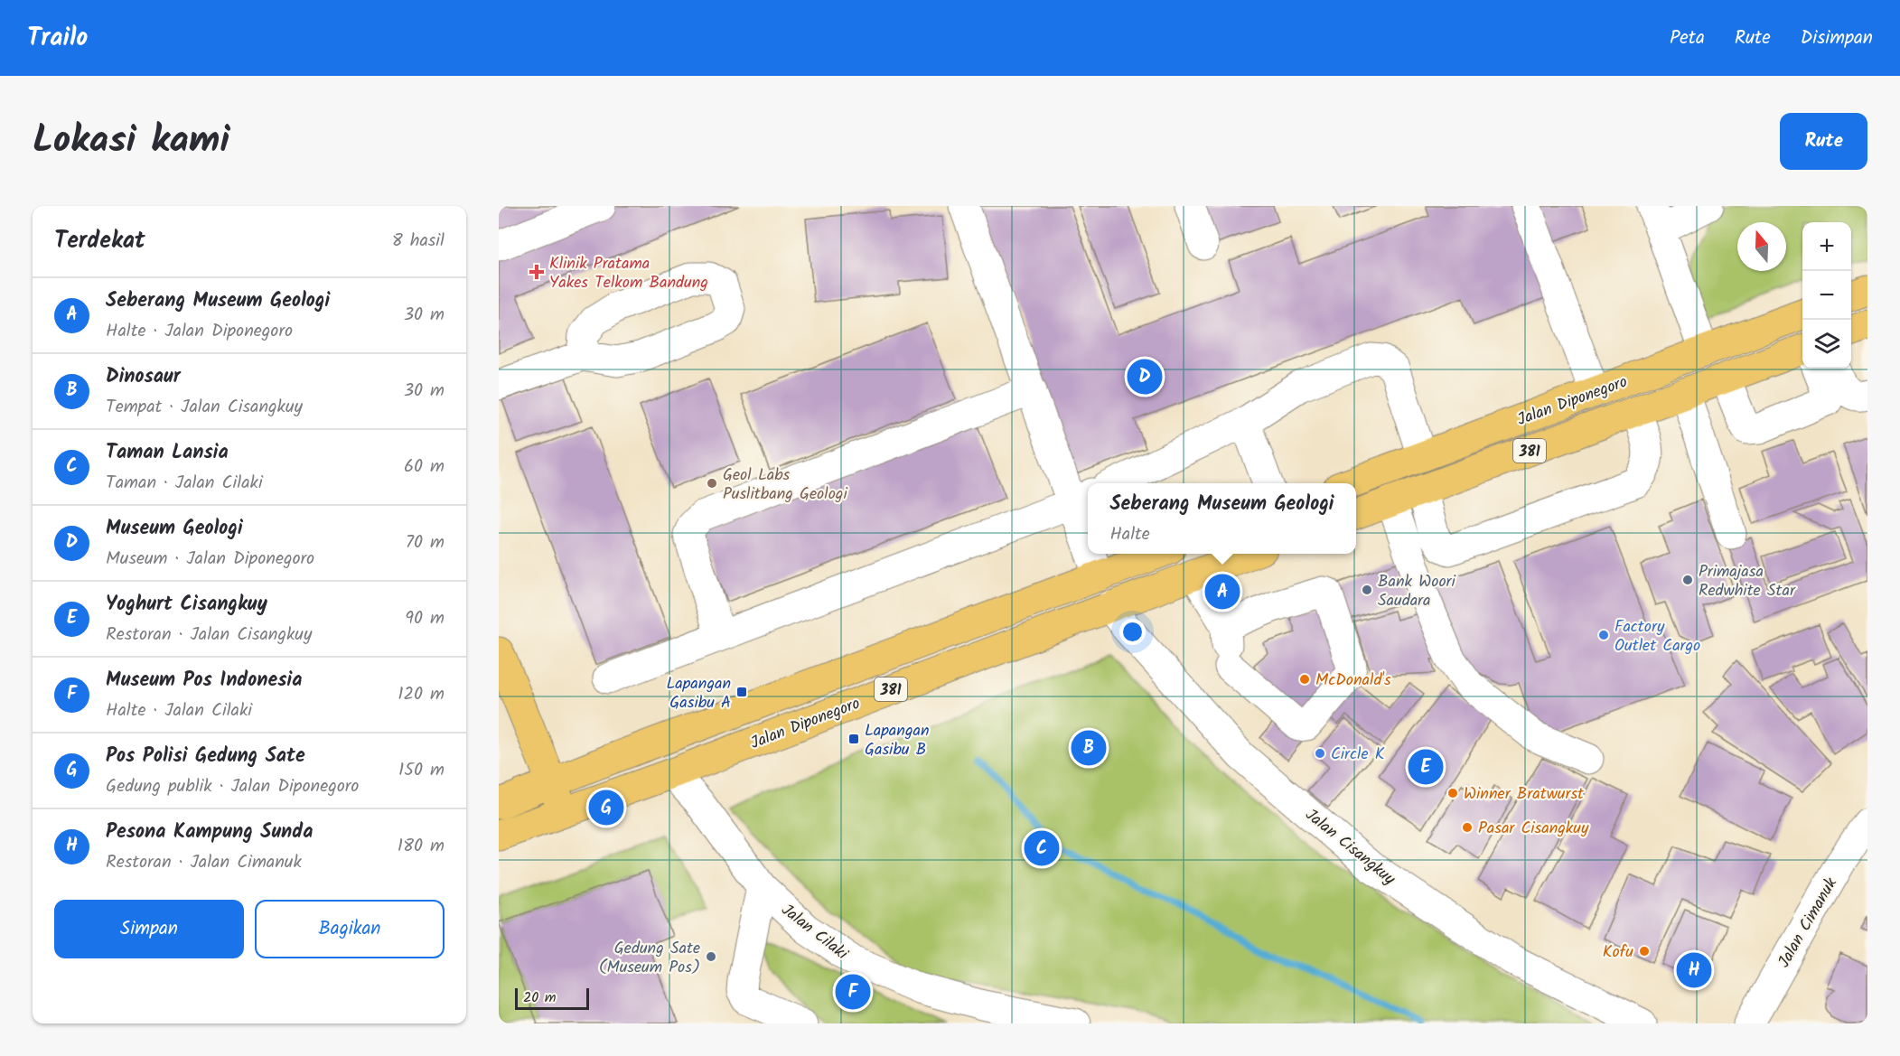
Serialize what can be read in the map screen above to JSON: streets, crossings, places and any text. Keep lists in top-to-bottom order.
{
  "streets": {
    "main road": ["Jalan Diponegoro", "381"],
    "street": ["Jalan Cisangkuy", "Jalan Cimanuk", "Jalan Cilaki"]
  },
  "crossings": [
    ["Jalan Diponegoro", "Jalan Cisangkuy"],
    ["Jalan Diponegoro", "Jalan Cilaki"]
  ],
  "places": {
    "health": ["Klinik Pratama Yakes Telkom Bandung"],
    "other": [
      "Geol Labs Puslitbang Geologi",
      "Primajasa Redwhite Star",
      "Bank Woori Saudara",
      "Factory Outlet Cargo",
      "McDonald's",
      "Circle K",
      "Winner Bratwurst",
      "Pasar Cisangkuy",
      "Kofu",
      "Gedung Sate (Museum Pos)"
    ],
    "transit": ["Lapangan Gasibu A", "Lapangan Gasibu B"]
  },
  "scale_bar": "20 m",
  "north": "top",
  "page": {
    "header": "Trailo",
    "nav": ["Peta", "Rute", "Disimpan"],
    "title": "Lokasi kami",
    "buttons": [
      "Rute",
      ["Simpan", "Bagikan"]
    ],
    "heading": ["Terdekat", "8 hasil"],
    "map_buttons": ["+", "−"],
    "list": [
      {
        "mark": "A",
        "name": "Seberang Museum Geologi",
        "note": "Halte · Jalan Diponegoro",
        "value": "30 m"
      },
      {
        "mark": "B",
        "name": "Dinosaur",
        "note": "Tempat · Jalan Cisangkuy",
        "value": "30 m"
      },
      {
        "mark": "C",
        "name": "Taman Lansia",
        "note": "Taman · Jalan Cilaki",
        "value": "60 m"
      },
      {
        "mark": "D",
        "name": "Museum Geologi",
        "note": "Museum · Jalan Diponegoro",
        "value": "70 m"
      },
      {
        "mark": "E",
        "name": "Yoghurt Cisangkuy",
        "note": "Restoran · Jalan Cisangkuy",
        "value": "90 m"
      },
      {
        "mark": "F",
        "name": "Museum Pos Indonesia",
        "note": "Halte · Jalan Cilaki",
        "value": "120 m"
      },
      {
        "mark": "G",
        "name": "Pos Polisi Gedung Sate",
        "note": "Gedung publik · Jalan Diponegoro",
        "value": "150 m"
      },
      {
        "mark": "H",
        "name": "Pesona Kampung Sunda",
        "note": "Restoran · Jalan Cimanuk",
        "value": "180 m"
      }
    ],
    "pins": [
      "D",
      "A",
      "B",
      "E",
      "G",
      "C",
      "H",
      "F"
    ],
    "popup": ["Seberang Museum Geologi", "Halte"],
    "scale": "20 m"
  }
}
